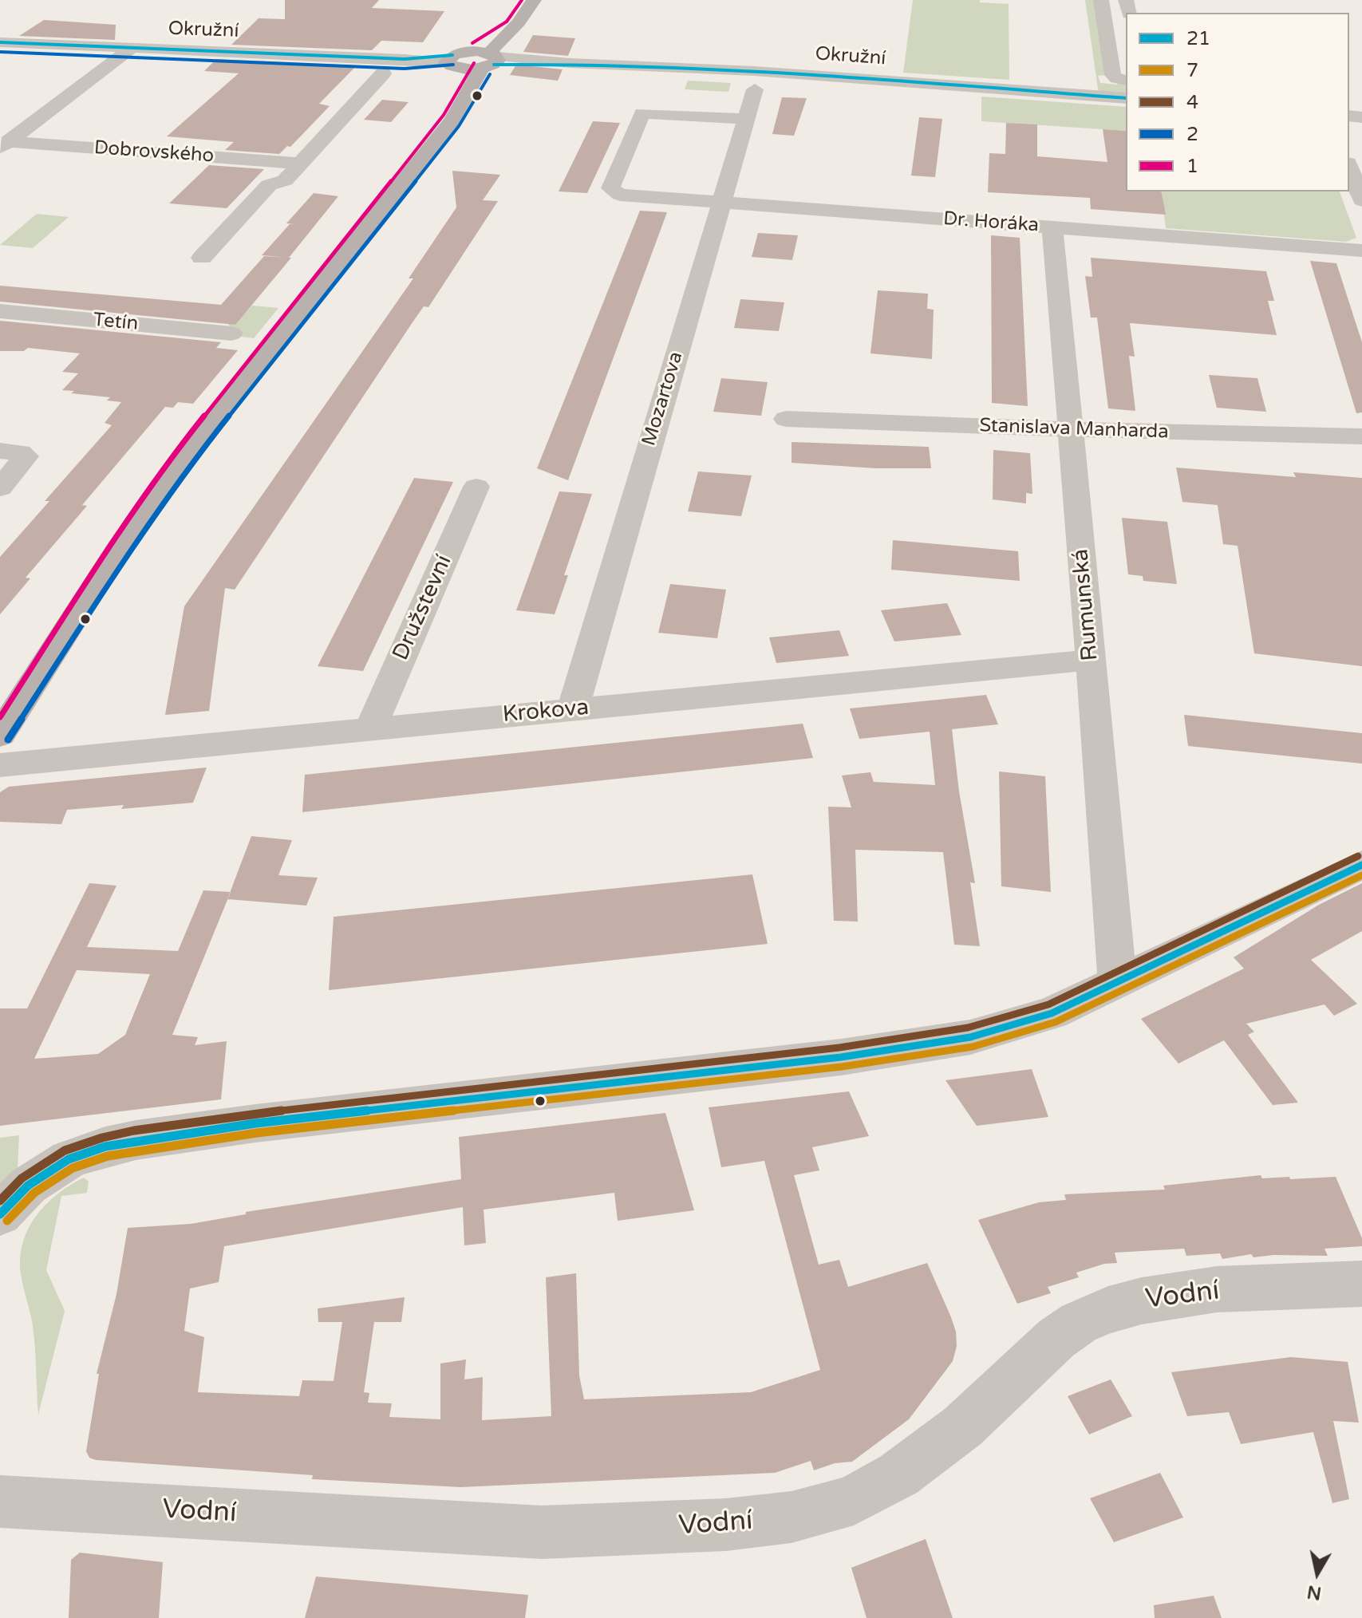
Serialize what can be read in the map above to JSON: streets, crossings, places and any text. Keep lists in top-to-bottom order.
{
  "streets": {
    "street": [
      "Okružní",
      "Dobrovského",
      "Dr. Horáka",
      "Tetín",
      "Mozartova",
      "Stanislava Manharda",
      "Rumunská",
      "Družstevní",
      "Krokova",
      "Vodní"
    ]
  },
  "crossings": [
    ["Dr. Horáka", "Mozartova"],
    ["Dr. Horáka", "Rumunská"],
    ["Mozartova", "Krokova"],
    ["Stanislava Manharda", "Rumunská"],
    ["Rumunská", "Krokova"],
    ["Družstevní", "Krokova"]
  ],
  "lines": [
    "transit line 1",
    "transit line 21",
    "transit line 2",
    "transit line 4",
    "transit line 7"
  ],
  "legend": [
    "21",
    "7",
    "4",
    "2",
    "1"
  ],
  "north": "bottom"
}
